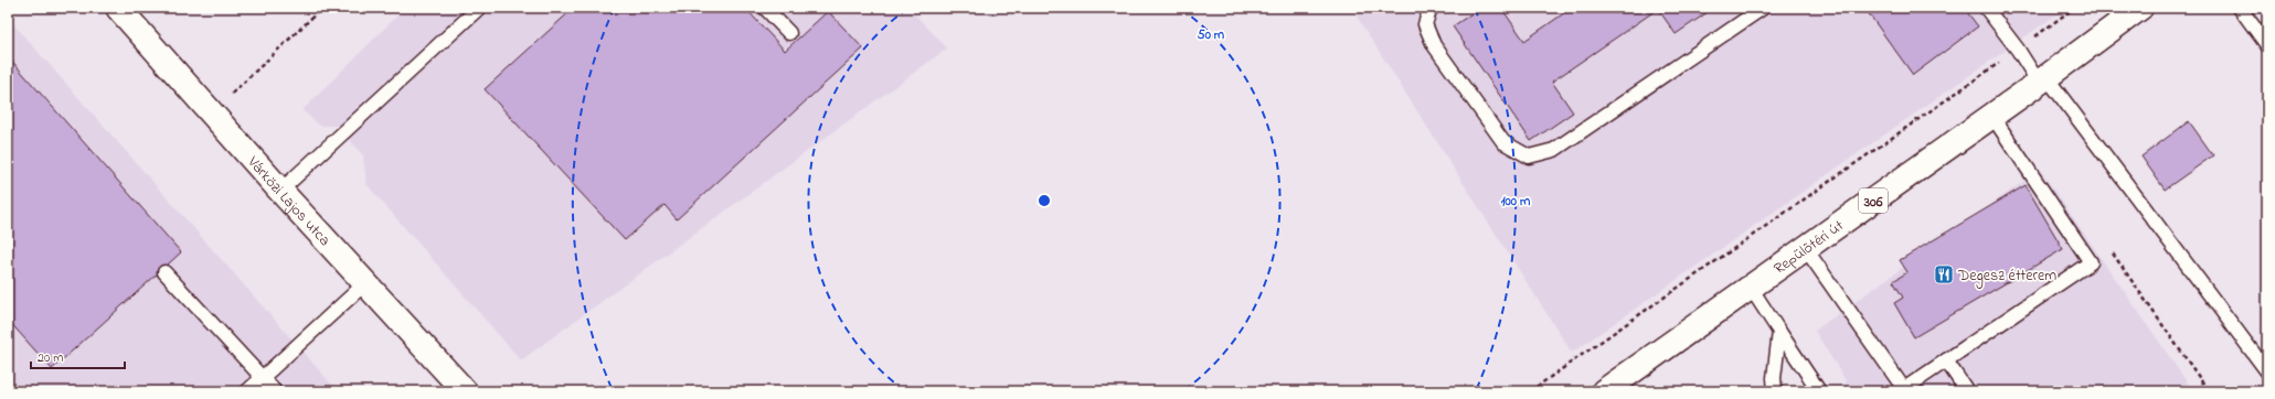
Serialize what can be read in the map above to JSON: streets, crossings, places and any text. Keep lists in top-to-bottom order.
{
  "streets": {
    "main road": ["Várközi Lajos utca", "306", "Repülőtéri út"]
  },
  "places": {
    "restaurant": ["Degesz étterem"]
  },
  "scale_bar": "20 m",
  "rings": ["50 m", "100 m"]
}
